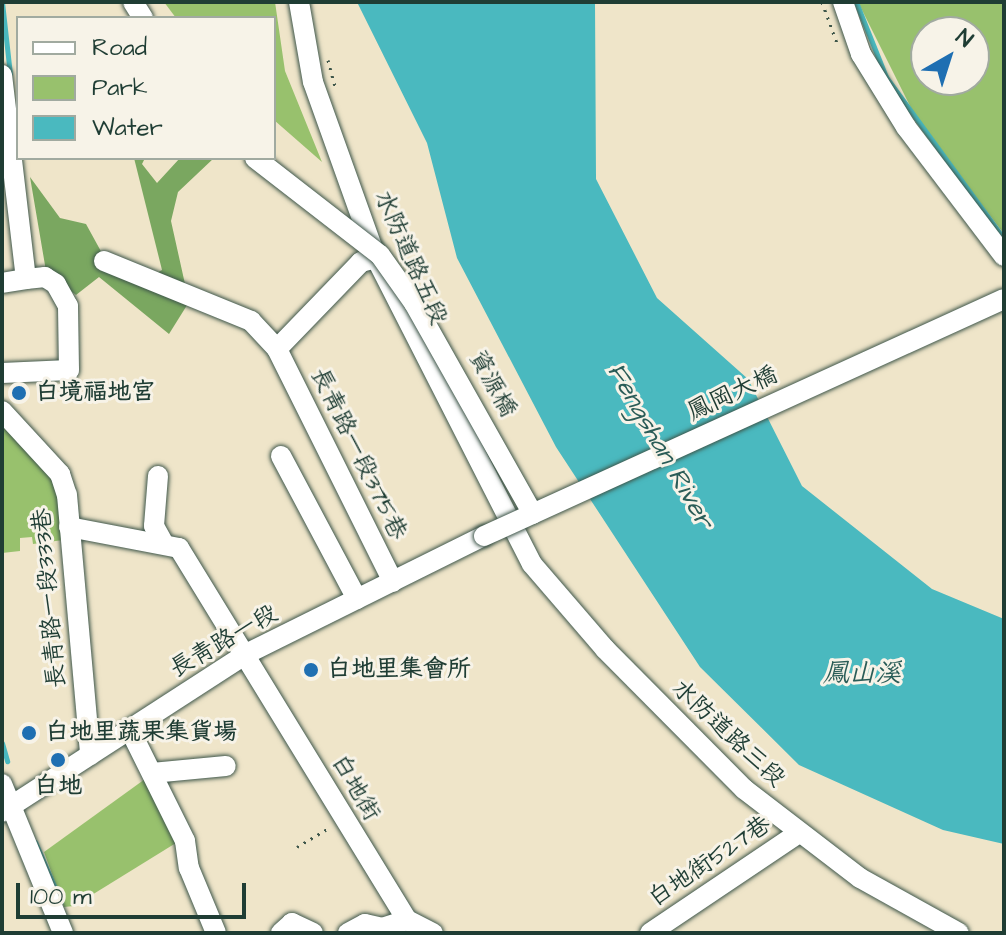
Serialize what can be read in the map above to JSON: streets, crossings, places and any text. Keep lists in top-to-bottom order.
{
  "streets": {
    "street": [
      "水防道路五段",
      "資源橋",
      "鳳岡大橋",
      "長青路一段375巷",
      "長青路一段333巷",
      "長青路一段",
      "水防道路三段",
      "白地街",
      "白地街527巷"
    ]
  },
  "crossings": [
    ["水防道路五段", "水防道路三段"],
    ["資源橋", "鳳岡大橋"],
    ["鳳岡大橋", "長青路一段"],
    ["長青路一段375巷", "長青路一段"],
    ["長青路一段333巷", "長青路一段"],
    ["長青路一段", "白地街"],
    ["水防道路三段", "白地街527巷"]
  ],
  "water": ["Fengshan River", "鳳山溪"],
  "places": [
    "白境福地宮",
    "白地里集會所",
    "白地里蔬果集貨場",
    "白地"
  ],
  "legend": ["Road", "Park", "Water"],
  "scale_bar": "100 m",
  "north": "top right"
}
